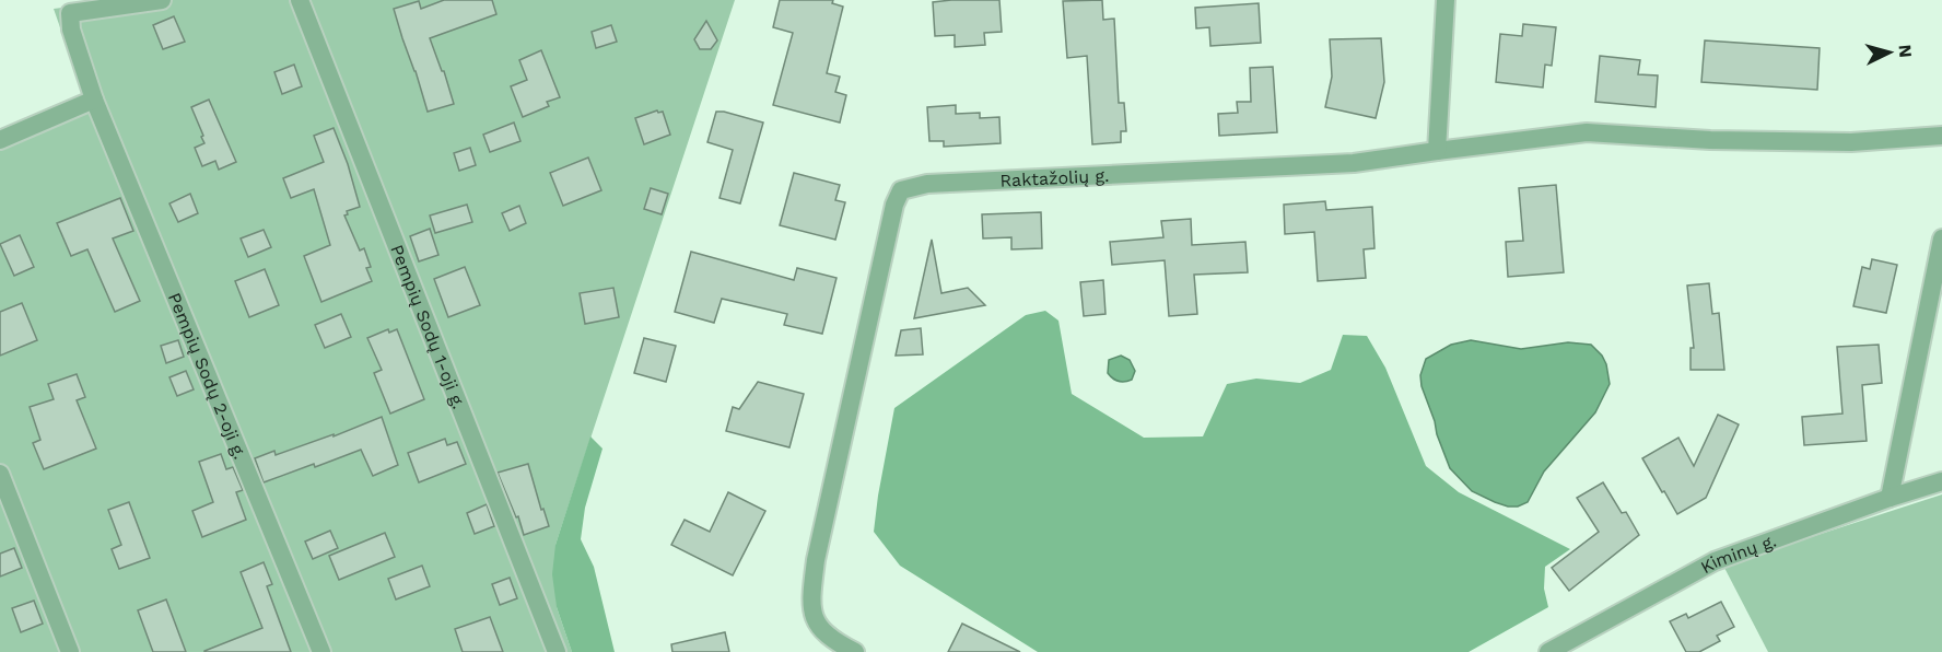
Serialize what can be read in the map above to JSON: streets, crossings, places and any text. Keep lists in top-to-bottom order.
{
  "streets": {
    "street": [
      "Raktažolių g.",
      "Pempių Sodų 1-oji g.",
      "Pempių Sodų 2-oji g.",
      "Kiminų g."
    ]
  },
  "north": "right"
}
